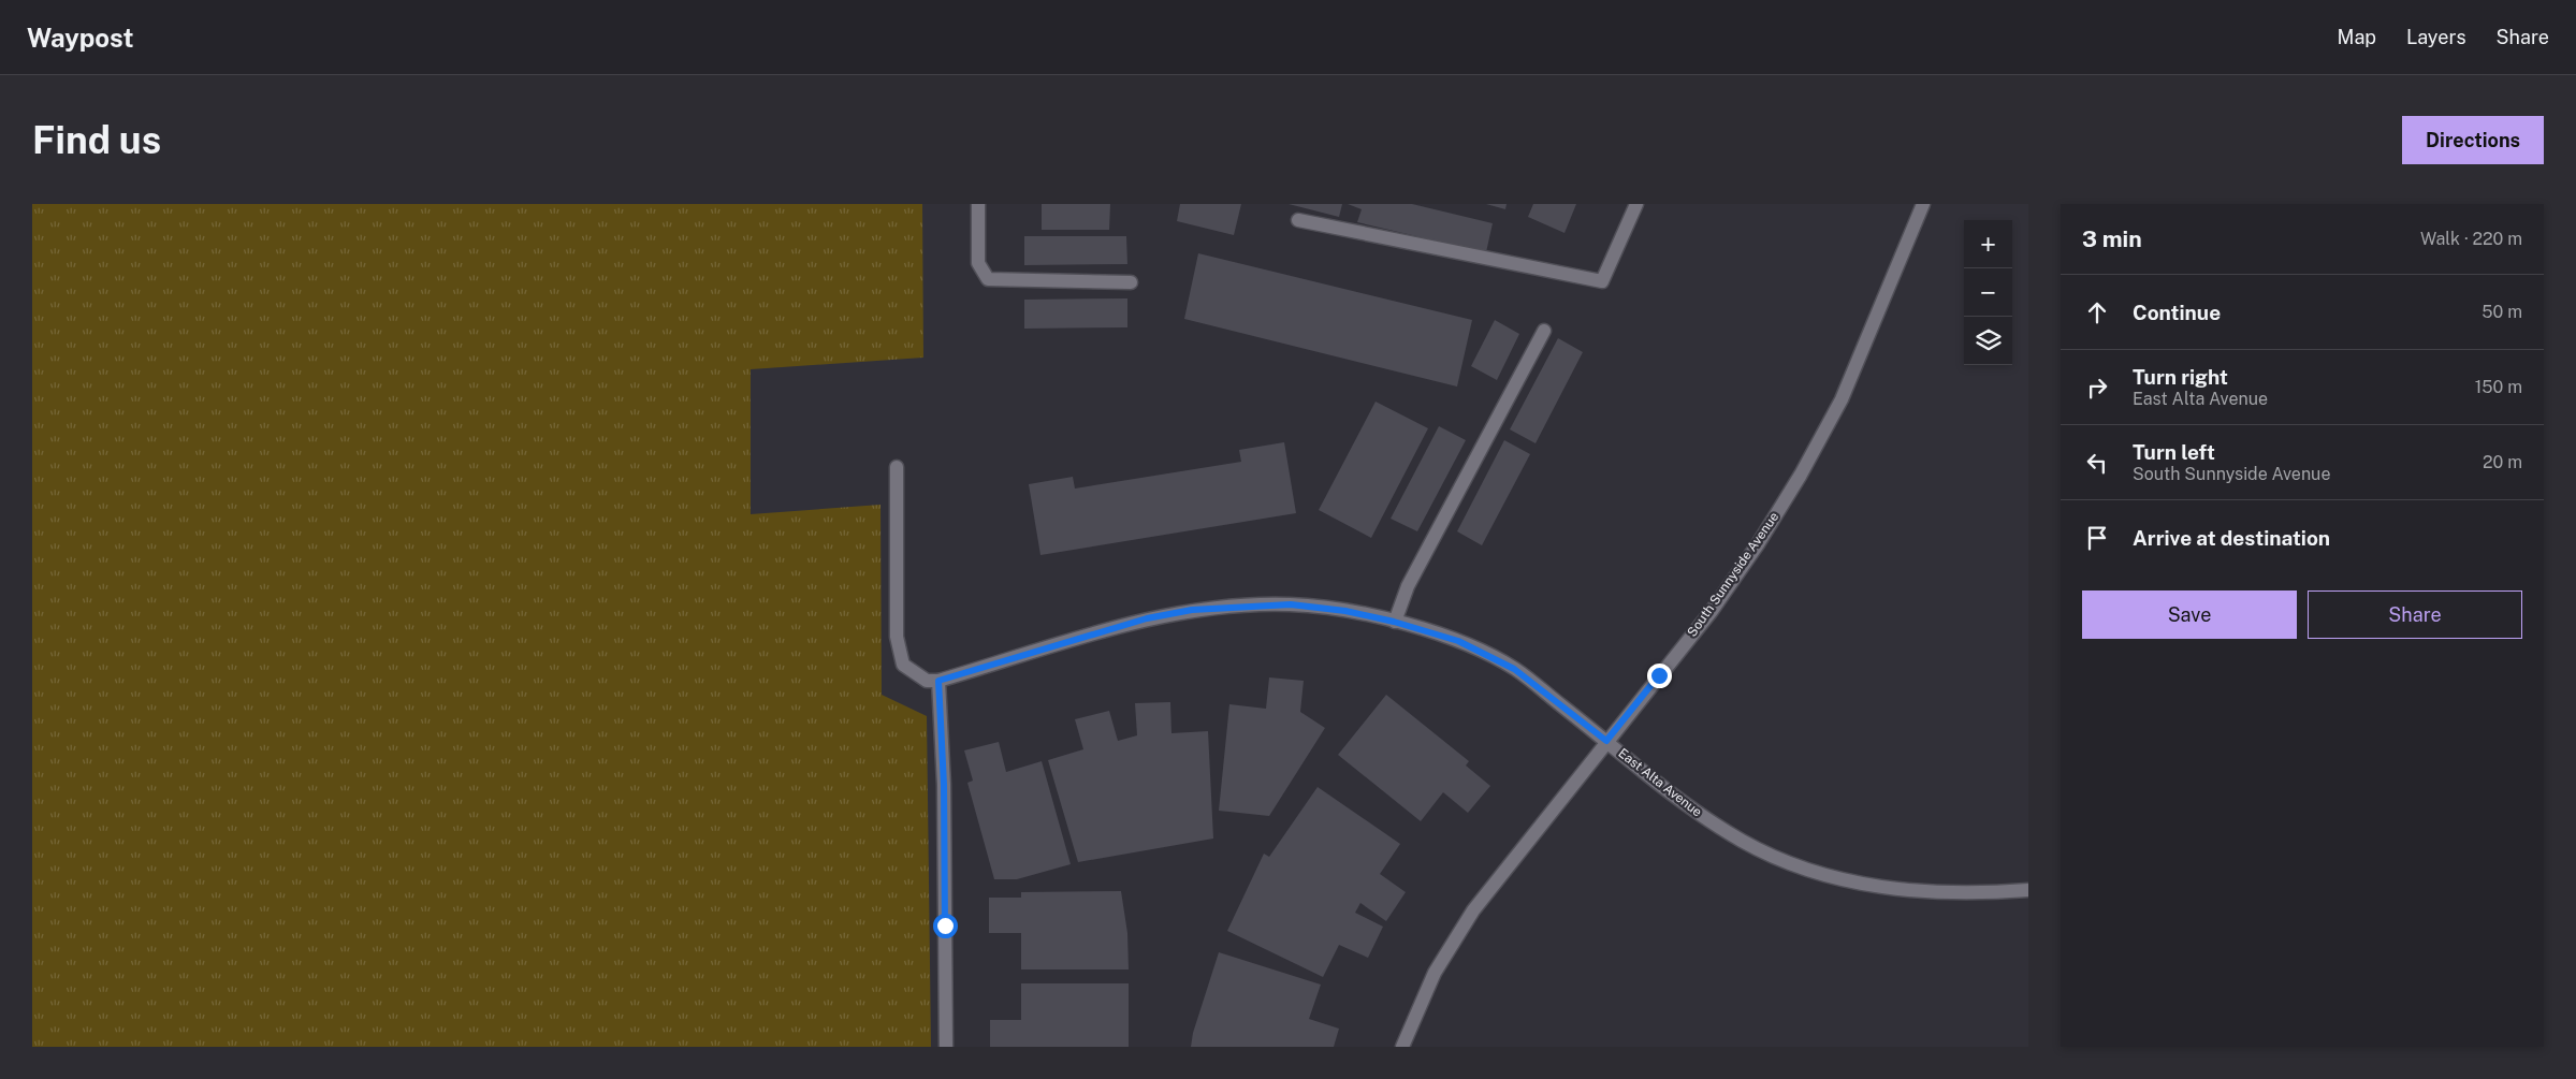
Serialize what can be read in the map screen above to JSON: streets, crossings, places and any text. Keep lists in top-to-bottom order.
{
  "streets": {
    "street": ["South Sunnyside Avenue", "East Alta Avenue"]
  },
  "crossings": [
    ["South Sunnyside Avenue", "East Alta Avenue"]
  ],
  "page": {
    "header": "Waypost",
    "nav": ["Map", "Layers", "Share"],
    "buttons": [
      "Directions",
      ["Save", "Share"]
    ],
    "title": "Find us",
    "heading": ["3 min", "Walk · 220 m"],
    "map_buttons": ["+", "−"],
    "list": [
      ["Continue", "50 m"],
      ["Turn right", "East Alta Avenue", "150 m"],
      ["Turn left", "South Sunnyside Avenue", "20 m"],
      "Arrive at destination"
    ]
  }
}
